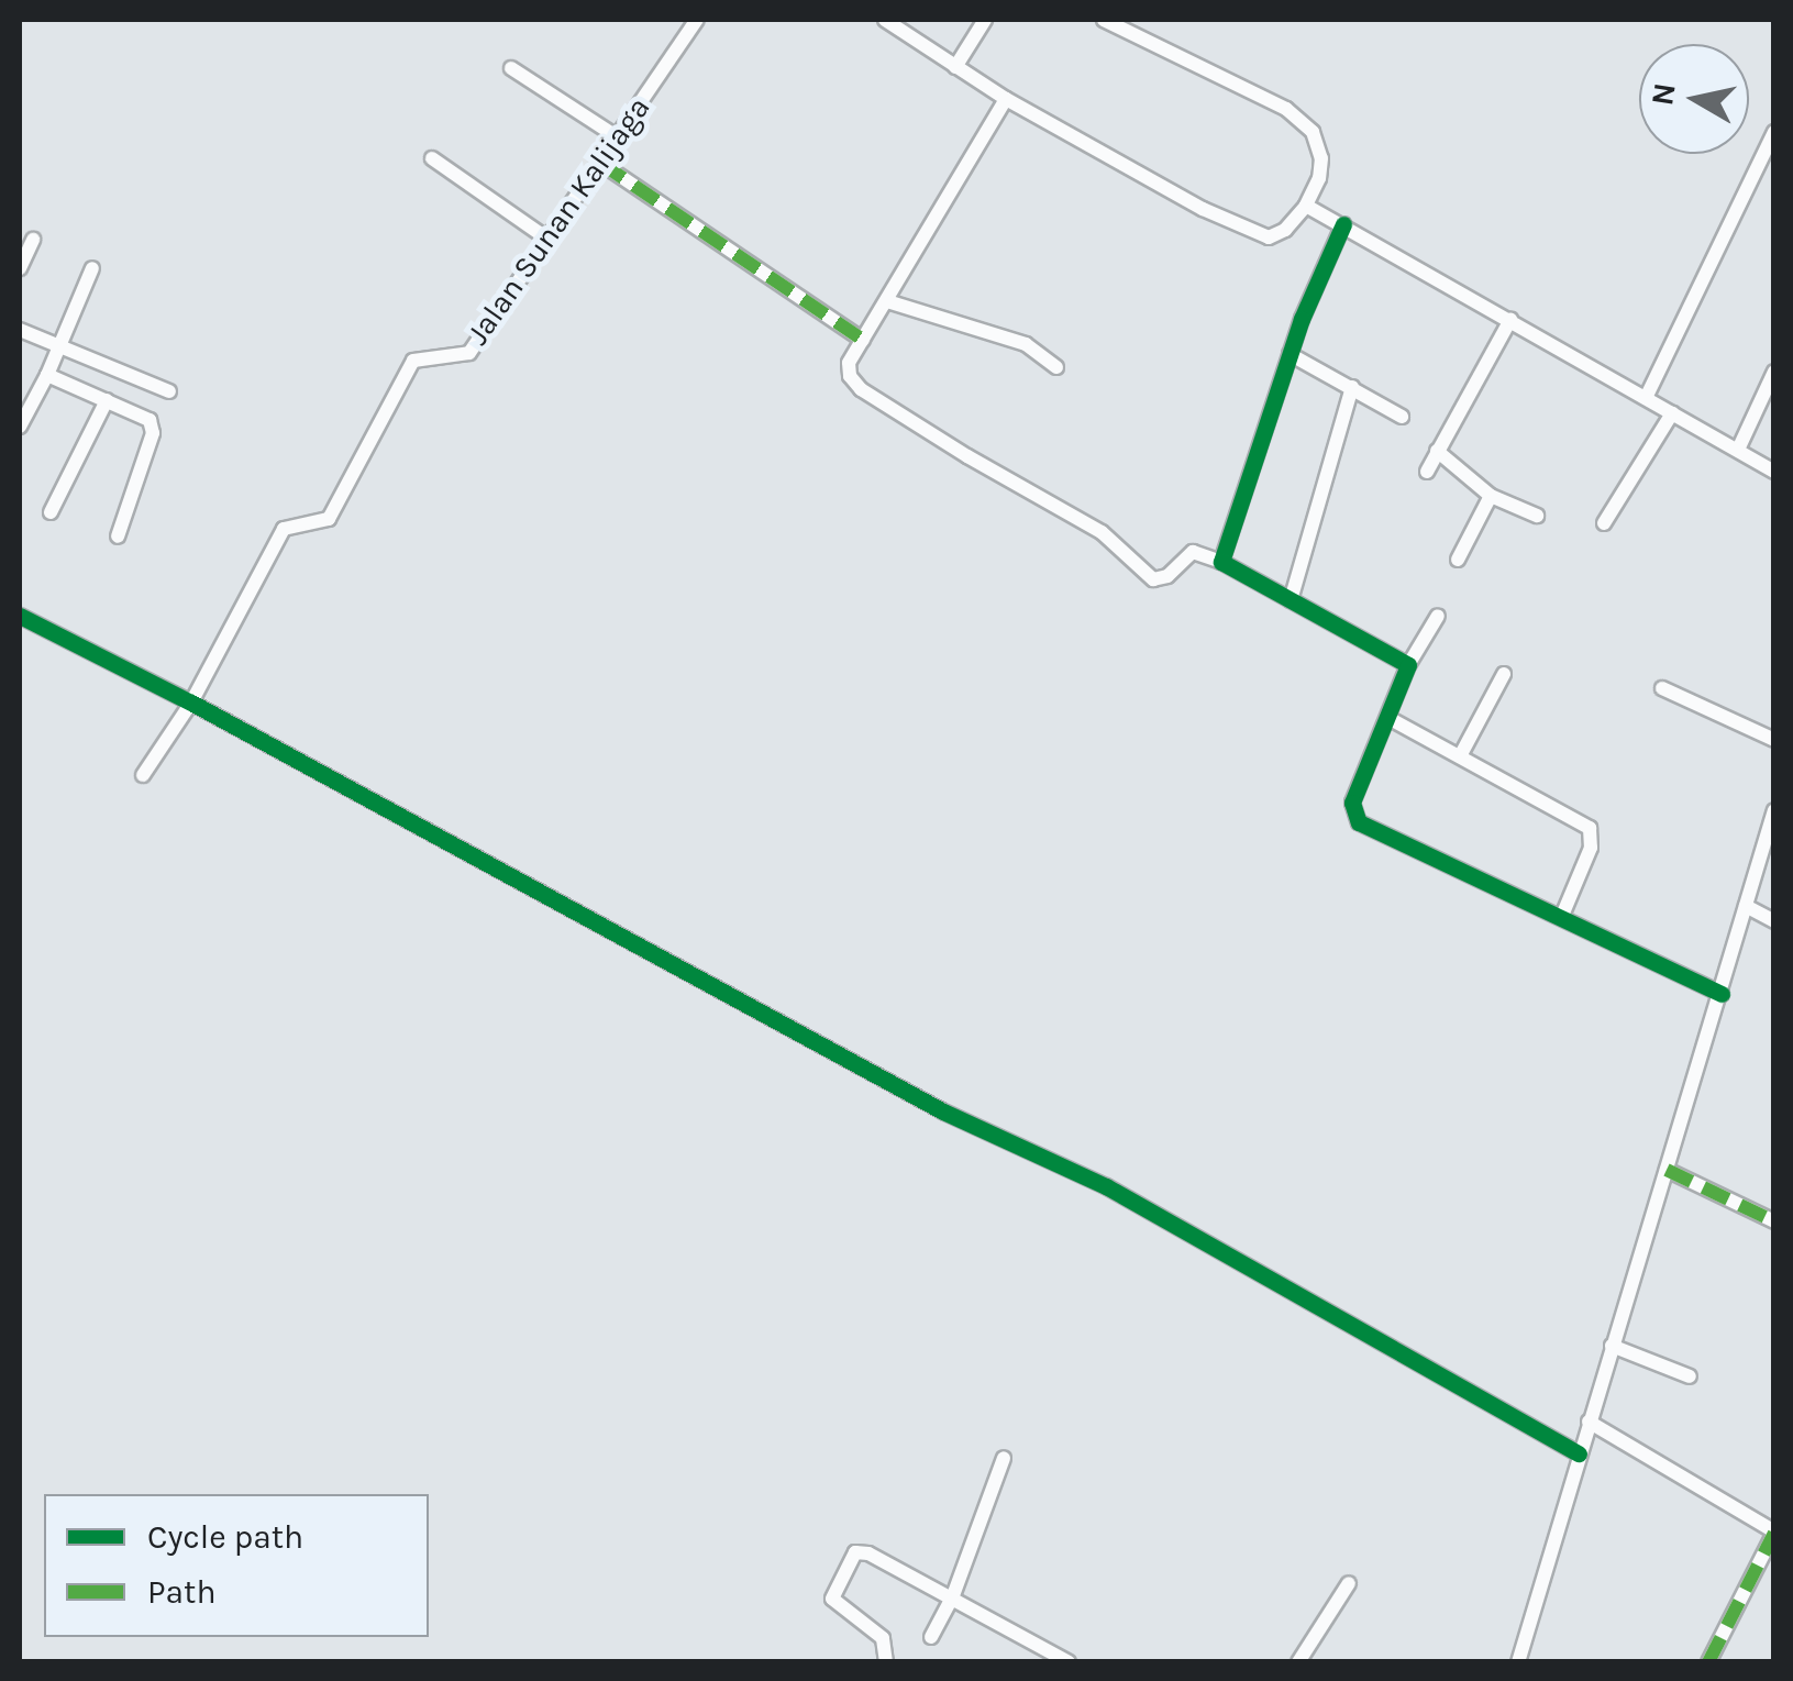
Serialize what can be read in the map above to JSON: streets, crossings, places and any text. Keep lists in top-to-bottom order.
{
  "streets": {
    "street": ["Jalan Sunan Kalijaga"]
  },
  "legend": ["Cycle path", "Path"],
  "north": "left"
}
